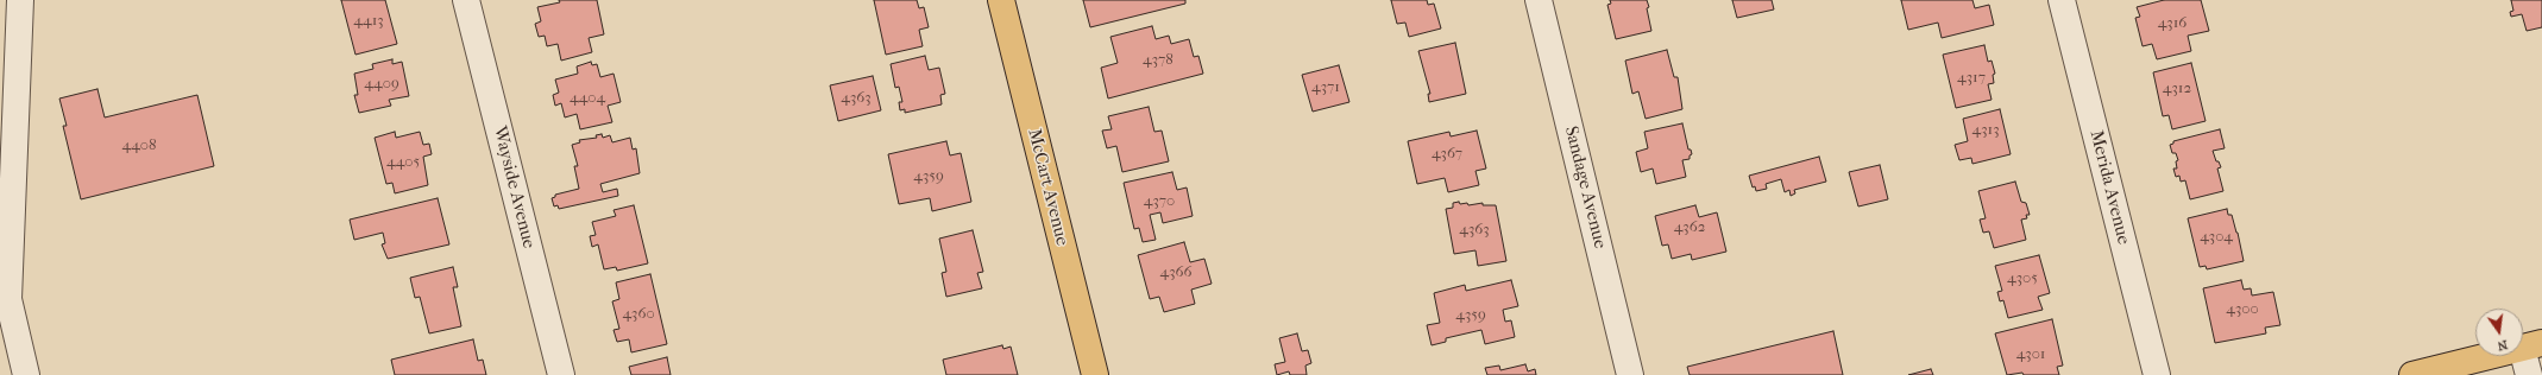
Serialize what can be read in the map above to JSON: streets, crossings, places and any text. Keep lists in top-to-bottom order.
{
  "streets": {
    "main road": ["McCart Avenue"],
    "street": ["Wayside Avenue", "Sandage Avenue", "Merida Avenue"]
  },
  "house_numbers": [
    "4413",
    "4316",
    "4378",
    "4317",
    "4409",
    "4371",
    "4312",
    "4404",
    "4363",
    "4313",
    "4408",
    "4367",
    "4405",
    "4359",
    "4370",
    "4362",
    "4363",
    "4304",
    "4366",
    "4305",
    "4300",
    "4360",
    "4359",
    "4301"
  ],
  "north": "bottom"
}
